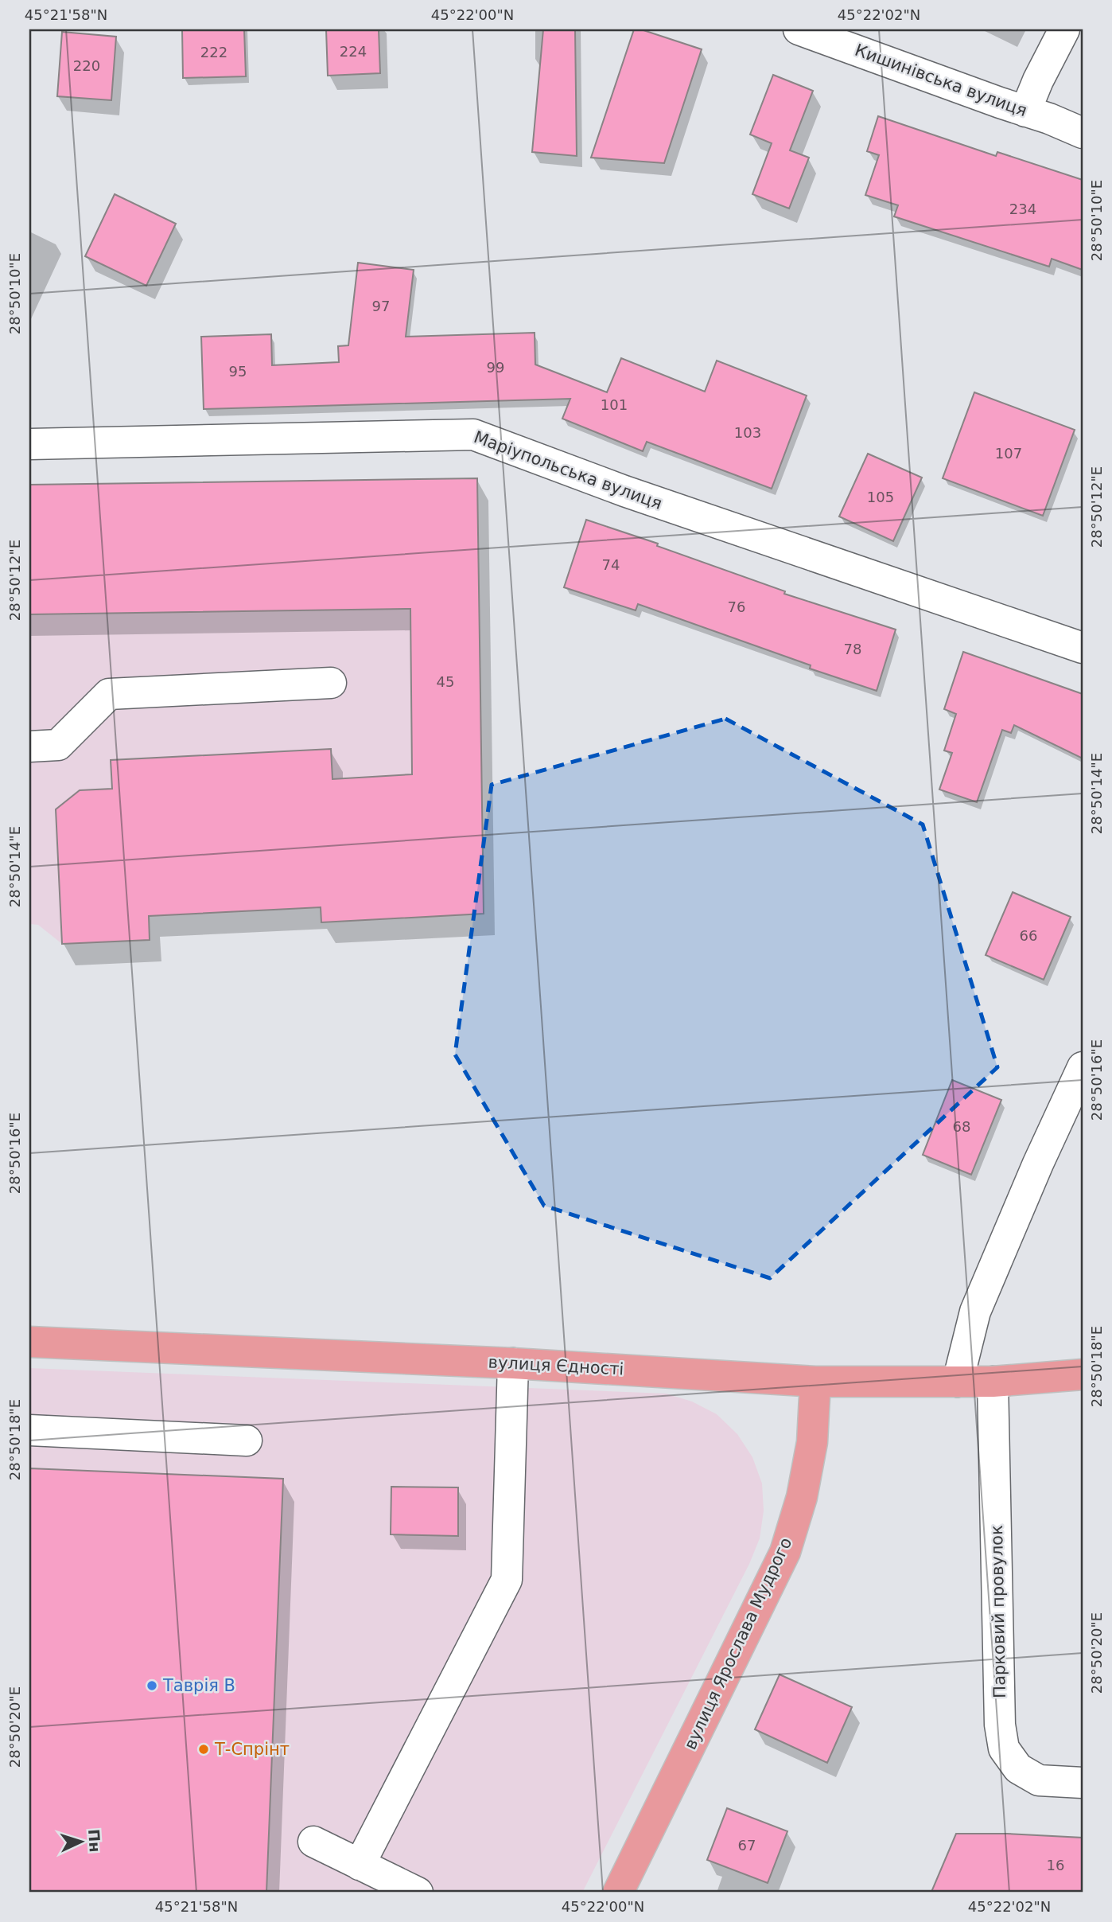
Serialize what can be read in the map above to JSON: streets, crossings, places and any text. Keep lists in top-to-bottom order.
{
  "streets": {
    "main road": ["вулиця Єдності", "вулиця Ярослава Мудрого"],
    "street": ["Кишинівська вулиця", "Маріупольська вулиця", "Парковий провулок"]
  },
  "crossings": [
    ["вулиця Єдності", "Парковий провулок"],
    ["вулиця Єдності", "вулиця Ярослава Мудрого"]
  ],
  "places": ["Таврія В", "Т-Спрінт"],
  "house_numbers": [
    "224",
    "222",
    "220",
    "234",
    "97",
    "99",
    "95",
    "101",
    "103",
    "107",
    "105",
    "74",
    "76",
    "78",
    "45",
    "66",
    "68",
    "67",
    "16"
  ],
  "north": "right",
  "coordinates": [
    "45°21'58\"N",
    "45°22'00\"N",
    "45°22'02\"N",
    "28°50'10\"E",
    "28°50'12\"E",
    "28°50'14\"E",
    "28°50'16\"E",
    "28°50'18\"E",
    "28°50'20\"E"
  ]
}
